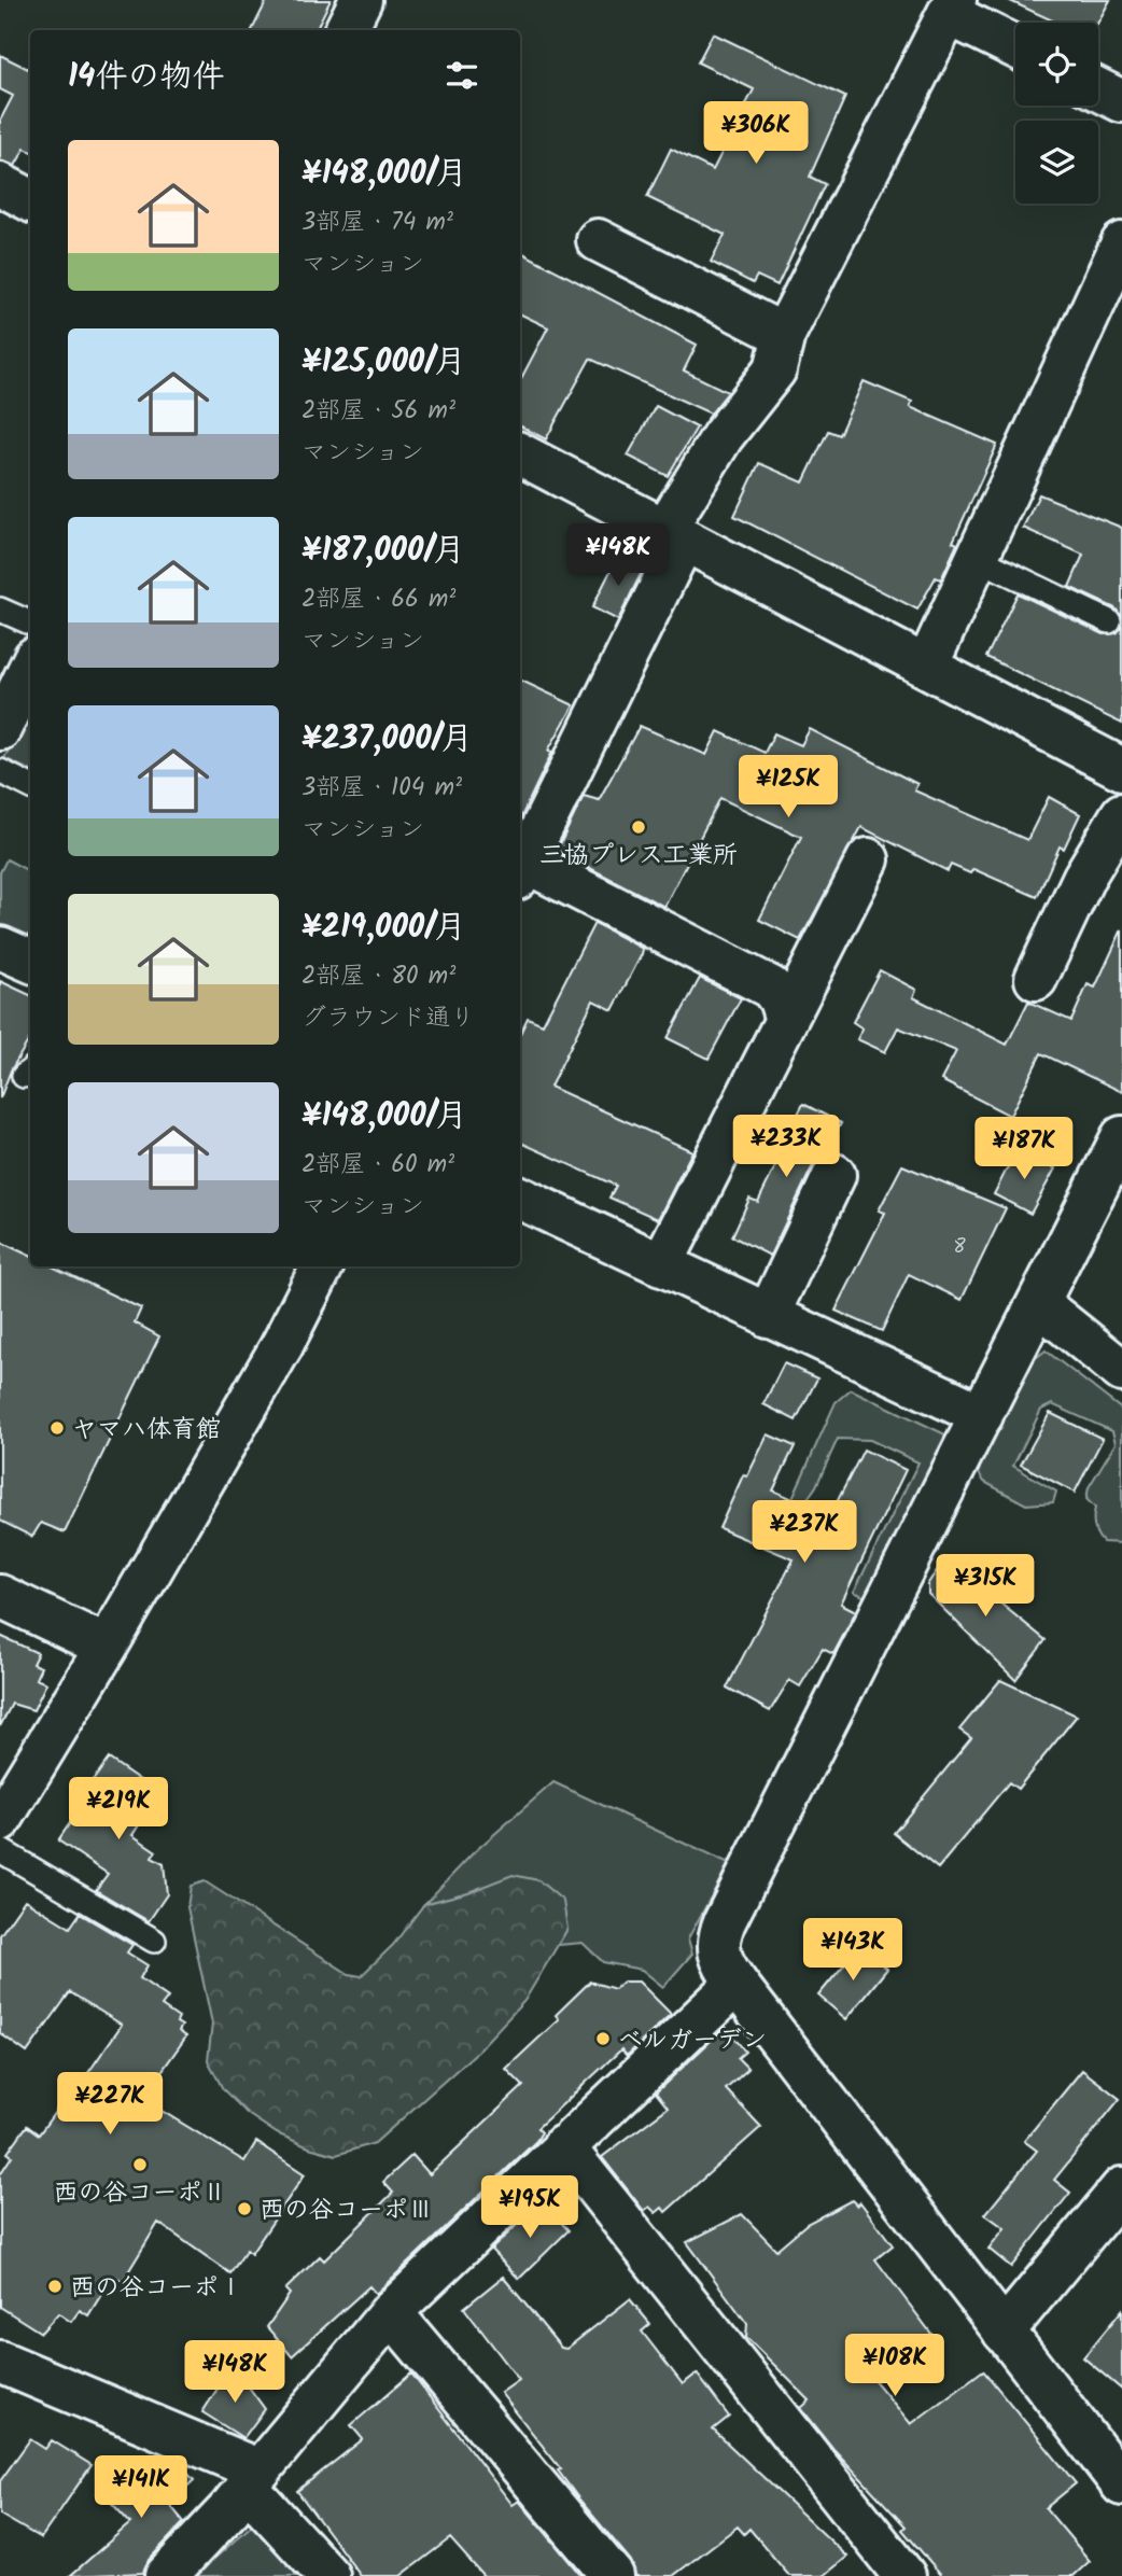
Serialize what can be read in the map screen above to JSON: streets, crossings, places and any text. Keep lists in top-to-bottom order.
{
  "places": [
    "三協プレス工業所",
    "ヤマハ体育館",
    "ベルガーデン",
    "西の谷コーポⅡ",
    "西の谷コーポⅢ",
    "西の谷コーポⅠ"
  ],
  "house_numbers": ["8"],
  "page": {
    "heading": "14件の物件",
    "price": [
      "¥306K",
      "¥148K",
      "¥125K",
      "¥233K",
      "¥187K",
      "¥237K",
      "¥315K",
      "¥219K",
      "¥143K",
      "¥227K",
      "¥195K",
      "¥108K",
      "¥148K",
      "¥141K"
    ],
    "list": [
      {
        "name": "¥148,000/月",
        "note": "3部屋 · 74 m² · マンション"
      },
      {
        "name": "¥125,000/月",
        "note": "2部屋 · 56 m² · マンション"
      },
      {
        "name": "¥187,000/月",
        "note": "2部屋 · 66 m² · マンション"
      },
      {
        "name": "¥237,000/月",
        "note": "3部屋 · 104 m² · マンション"
      },
      {
        "name": "¥219,000/月",
        "note": "2部屋 · 80 m² · グラウンド通り"
      },
      {
        "name": "¥148,000/月",
        "note": "2部屋 · 60 m² · マンション"
      }
    ]
  }
}
